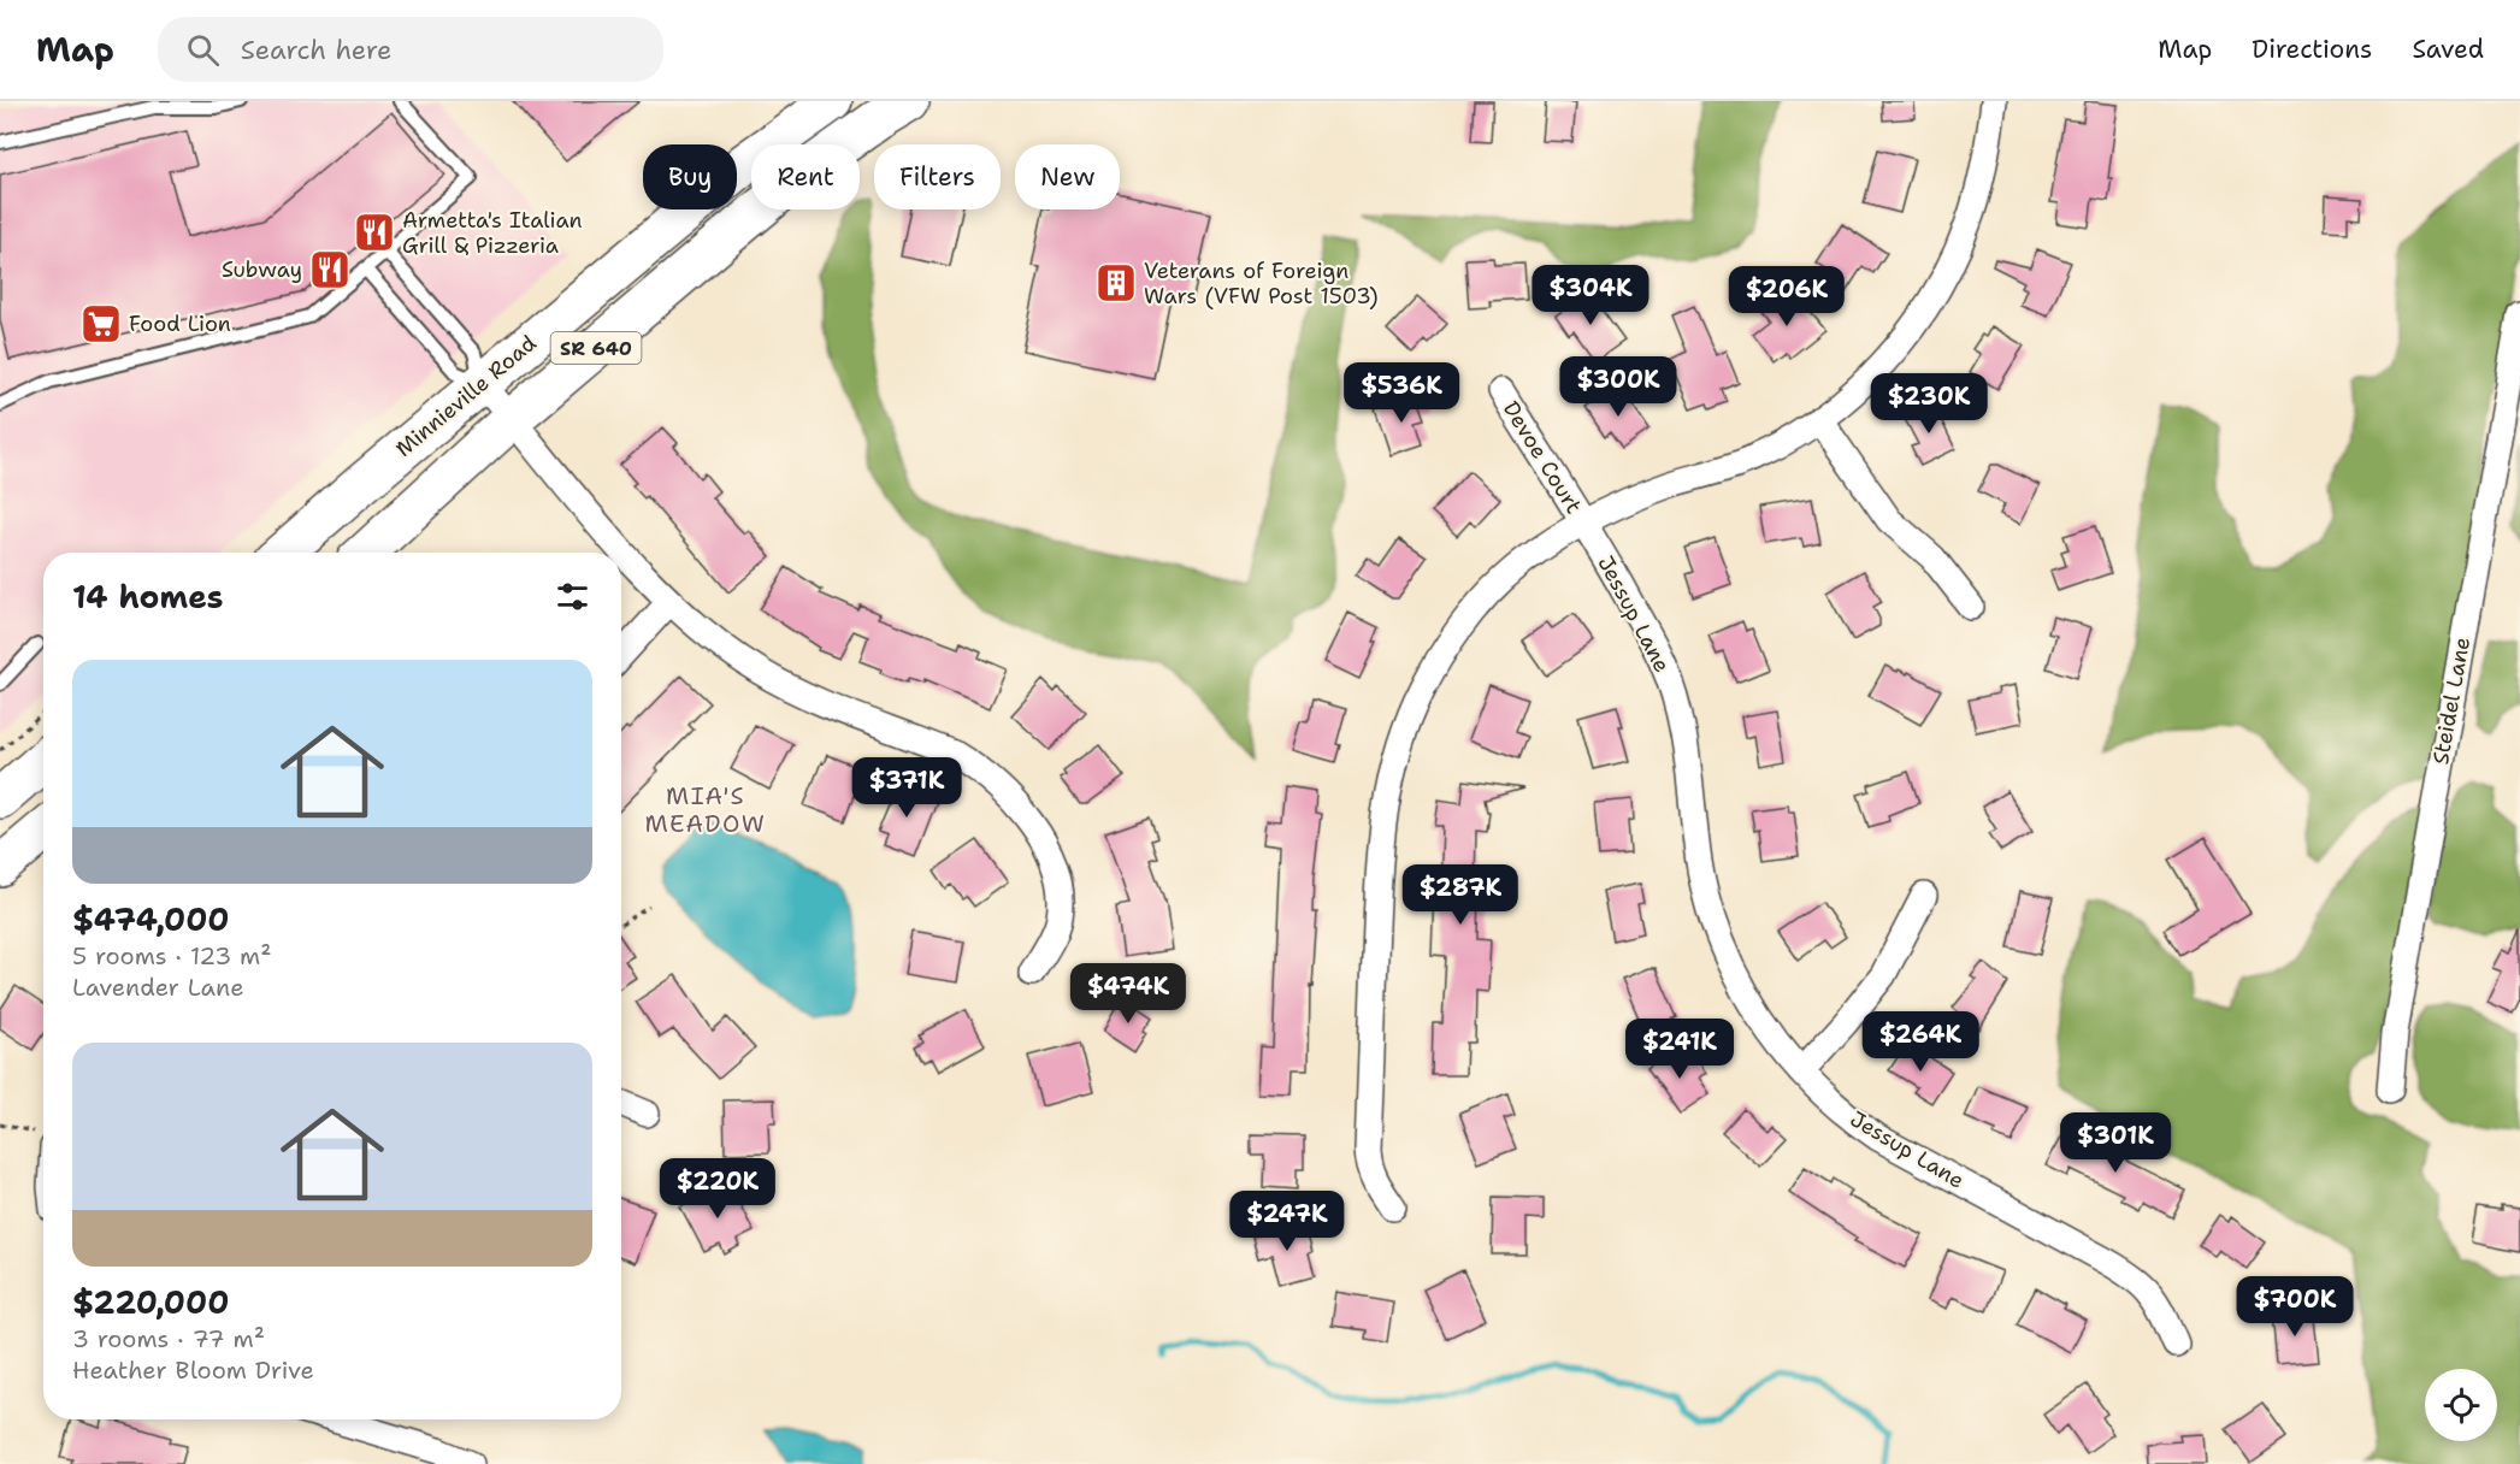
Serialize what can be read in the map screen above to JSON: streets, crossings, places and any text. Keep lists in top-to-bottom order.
{
  "streets": {
    "main road": ["SR 640", "Minnieville Road"],
    "street": ["Devoe Court", "Jessup Lane", "Steidel Lane"]
  },
  "crossings": [
    ["Devoe Court", "Jessup Lane"]
  ],
  "districts": ["MIA'S MEADOW"],
  "places": {
    "restaurant": ["Armetta's Italian Grill & Pizzeria", "Subway"],
    "building": ["Veterans of Foreign Wars (VFW Post 1503)"],
    "supermarket": ["Food Lion"]
  },
  "page": {
    "header": "Map",
    "search": "Search here",
    "nav": ["Map", "Directions", "Saved"],
    "chip": [
      "Buy",
      "Rent",
      "Filters",
      "New"
    ],
    "price": [
      "$304K",
      "$206K",
      "$300K",
      "$536K",
      "$230K",
      "$371K",
      "$287K",
      "$474K",
      "$264K",
      "$241K",
      "$301K",
      "$220K",
      "$247K",
      "$700K"
    ],
    "heading": "14 homes",
    "list": [
      {
        "name": "$474,000",
        "note": "5 rooms · 123 m² · Lavender Lane"
      },
      {
        "name": "$220,000",
        "note": "3 rooms · 77 m² · Heather Bloom Drive"
      }
    ]
  }
}
